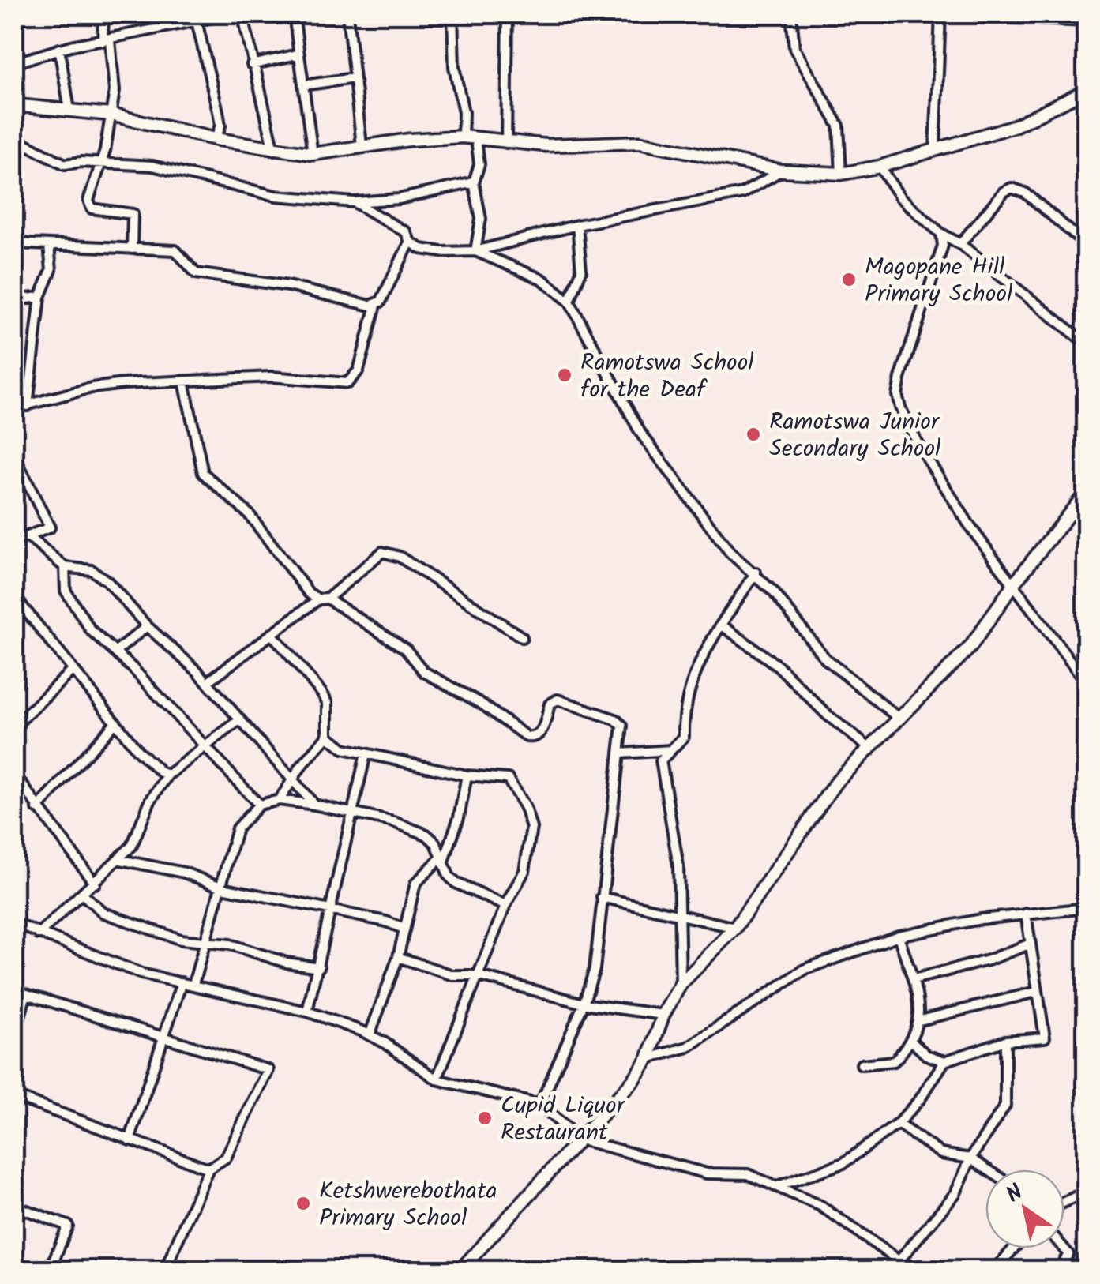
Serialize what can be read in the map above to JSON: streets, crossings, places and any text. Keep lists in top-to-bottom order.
{
  "places": [
    "Magopane Hill Primary School",
    "Ramotswa School for the Deaf",
    "Ramotswa Junior Secondary School",
    "Cupid Liquor Restaurant",
    "Ketshwerebothata Primary School"
  ],
  "north": "top left"
}
